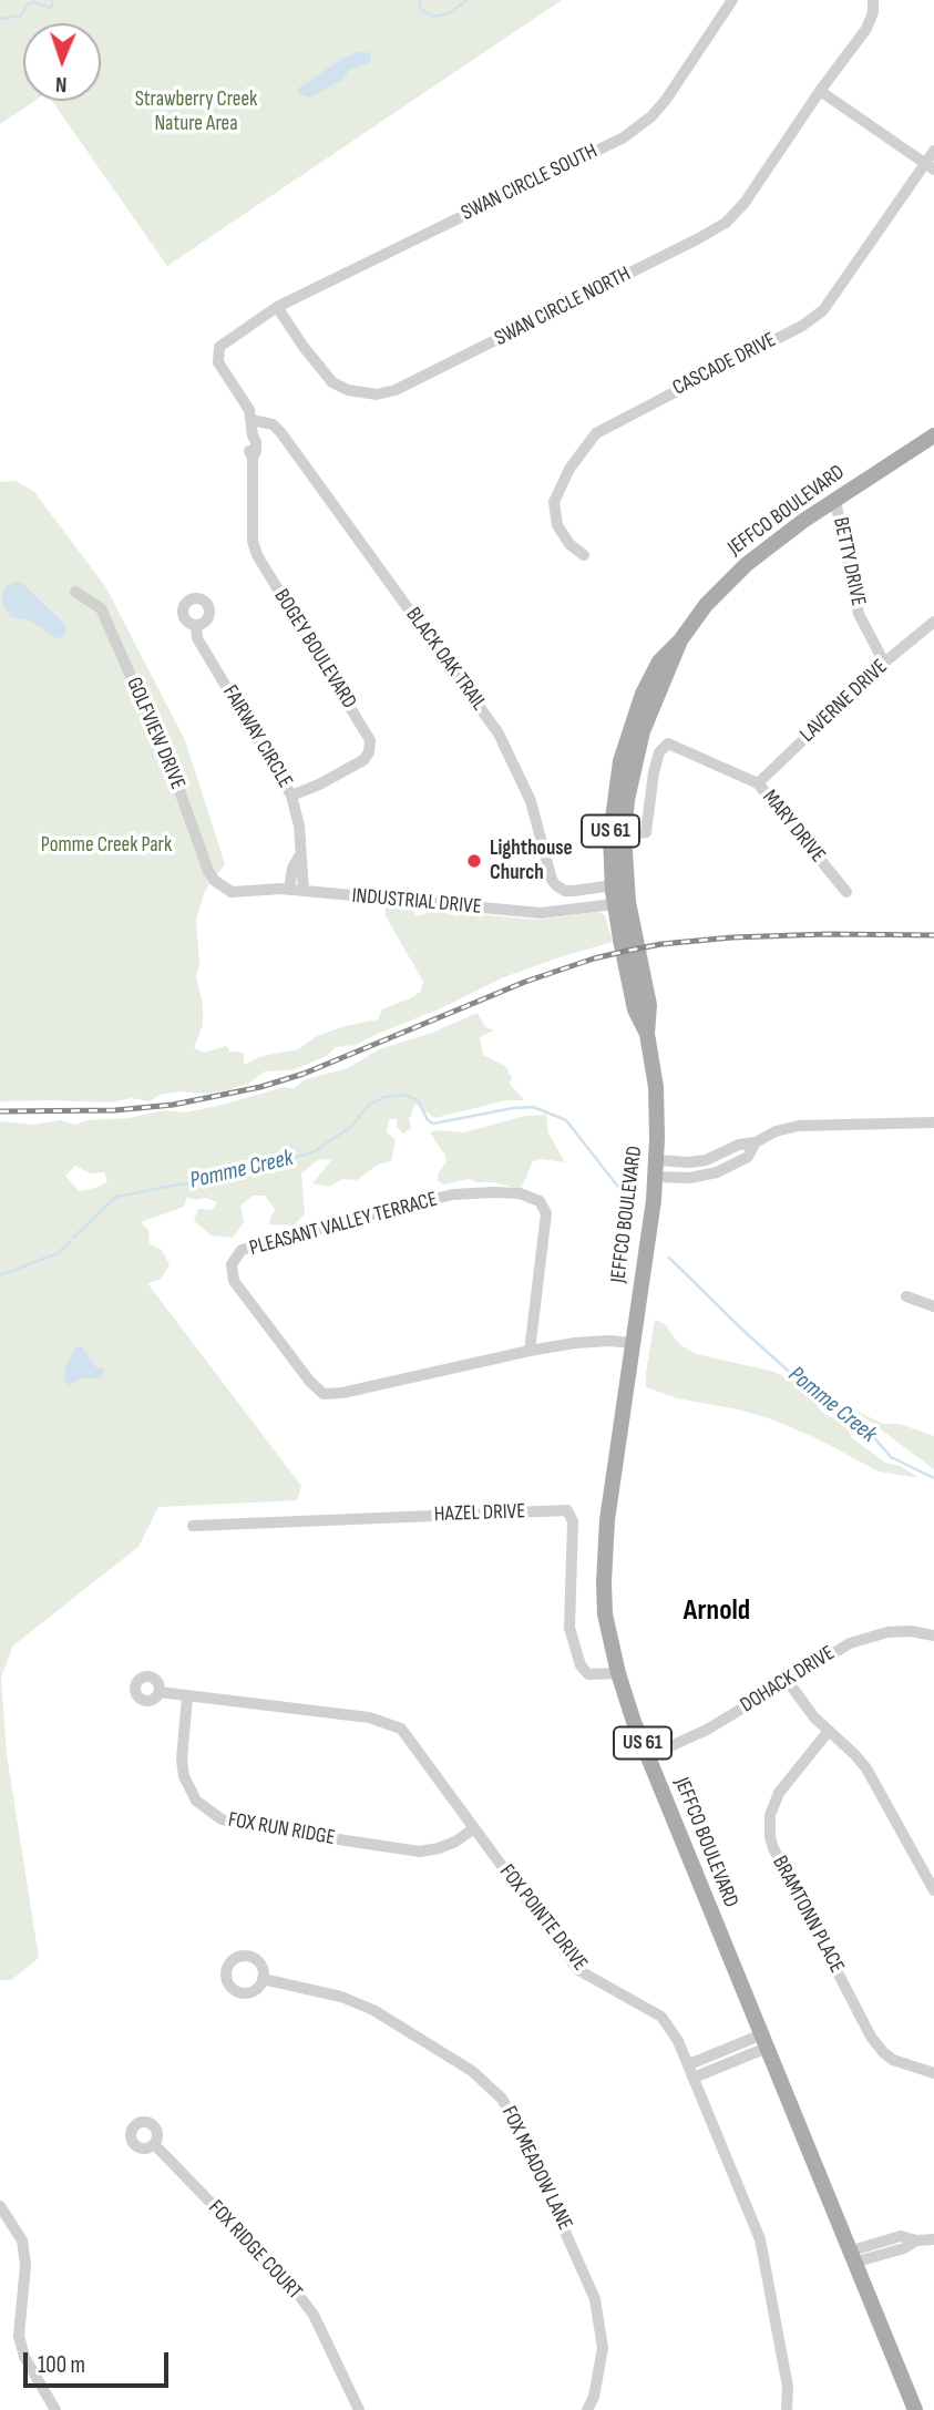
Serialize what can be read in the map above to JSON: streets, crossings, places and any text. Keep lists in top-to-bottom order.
{
  "streets": {
    "main road": ["JEFFCO BOULEVARD", "US 61"],
    "street": [
      "SWAN CIRCLE SOUTH",
      "SWAN CIRCLE NORTH",
      "CASCADE DRIVE",
      "BETTY DRIVE",
      "BOGEY BOULEVARD",
      "BLACK OAK TRAIL",
      "LAVERNE DRIVE",
      "GOLFVIEW DRIVE",
      "FAIRWAY CIRCLE",
      "MARY DRIVE",
      "INDUSTRIAL DRIVE",
      "PLEASANT VALLEY TERRACE",
      "HAZEL DRIVE",
      "DOHACK DRIVE",
      "FOX RUN RIDGE",
      "BRAMTONN PLACE",
      "FOX POINTE DRIVE",
      "FOX MEADOW LANE",
      "FOX RIDGE COURT"
    ]
  },
  "crossings": [
    ["SWAN CIRCLE SOUTH", "SWAN CIRCLE NORTH"],
    ["SWAN CIRCLE SOUTH", "BOGEY BOULEVARD"],
    ["SWAN CIRCLE NORTH", "BOGEY BOULEVARD"],
    ["JEFFCO BOULEVARD", "BETTY DRIVE"],
    ["JEFFCO BOULEVARD", "BLACK OAK TRAIL"],
    ["JEFFCO BOULEVARD", "MARY DRIVE"],
    ["JEFFCO BOULEVARD", "INDUSTRIAL DRIVE"],
    ["JEFFCO BOULEVARD", "PLEASANT VALLEY TERRACE"],
    ["JEFFCO BOULEVARD", "HAZEL DRIVE"],
    ["JEFFCO BOULEVARD", "DOHACK DRIVE"],
    ["BETTY DRIVE", "LAVERNE DRIVE"],
    ["BOGEY BOULEVARD", "BLACK OAK TRAIL"],
    ["BOGEY BOULEVARD", "FAIRWAY CIRCLE"],
    ["LAVERNE DRIVE", "MARY DRIVE"],
    ["GOLFVIEW DRIVE", "INDUSTRIAL DRIVE"],
    ["FAIRWAY CIRCLE", "INDUSTRIAL DRIVE"],
    ["FOX RUN RIDGE", "FOX POINTE DRIVE"]
  ],
  "districts": ["Arnold"],
  "water": ["Pomme Creek"],
  "parks": ["Strawberry Creek Nature Area", "Pomme Creek Park"],
  "places": ["Lighthouse Church"],
  "scale_bar": "100 m",
  "north": "bottom"
}
